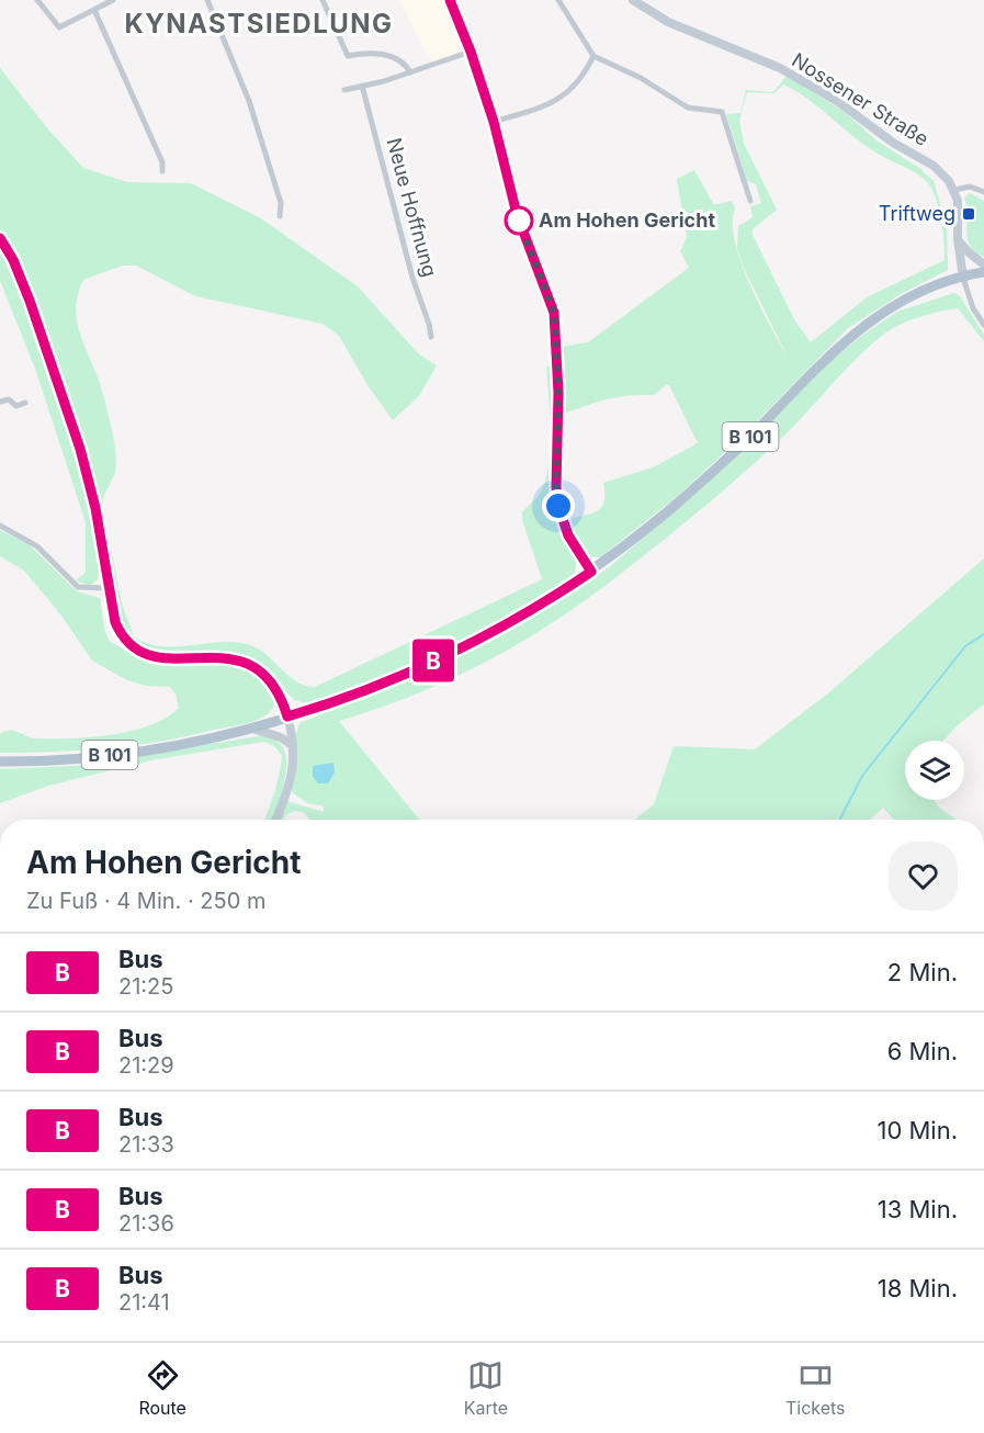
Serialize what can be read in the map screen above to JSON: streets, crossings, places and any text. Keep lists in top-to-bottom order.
{
  "streets": {
    "main road": ["B 101"],
    "street": ["Nossener Straße", "Neue Hoffnung"]
  },
  "districts": ["KYNASTSIEDLUNG"],
  "places": {
    "transit": ["Triftweg"],
    "other": ["Am Hohen Gericht"]
  },
  "lines": ["bus line B"],
  "page": {
    "on_map": "B",
    "heading": ["Am Hohen Gericht", "Zu Fuß · 4 Min. · 250 m"],
    "list": [
      {
        "mark": "B",
        "name": "Bus",
        "note": "21:25",
        "value": "2 Min."
      },
      {
        "mark": "B",
        "name": "Bus",
        "note": "21:29",
        "value": "6 Min."
      },
      {
        "mark": "B",
        "name": "Bus",
        "note": "21:33",
        "value": "10 Min."
      },
      {
        "mark": "B",
        "name": "Bus",
        "note": "21:36",
        "value": "13 Min."
      },
      {
        "mark": "B",
        "name": "Bus",
        "note": "21:41",
        "value": "18 Min."
      }
    ],
    "tabs": ["Route", "Karte", "Tickets"]
  }
}
